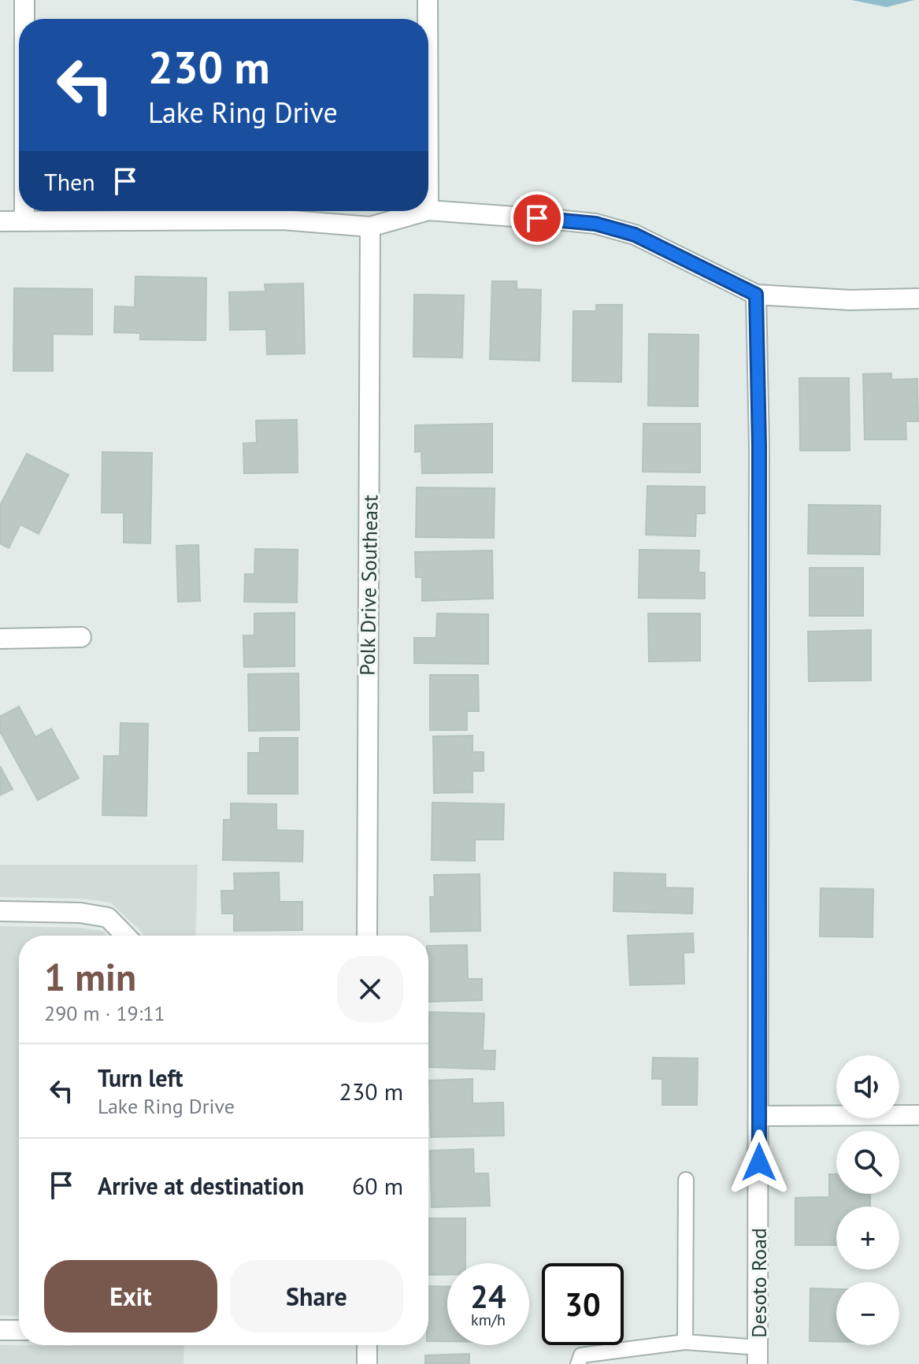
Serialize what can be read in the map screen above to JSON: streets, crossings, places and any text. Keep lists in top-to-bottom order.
{
  "streets": {
    "street": ["Polk Drive Southeast", "Desoto Road"]
  },
  "page": {
    "turn": ["230 m", "Lake Ring Drive"],
    "then": "Then",
    "heading": ["1 min", "290 m · 19:11"],
    "list": [
      {
        "name": "Turn left",
        "note": "Lake Ring Drive",
        "value": "230 m"
      },
      {
        "name": "Arrive at destination",
        "value": "60 m"
      }
    ],
    "map_buttons": ["+", "−"],
    "buttons": ["Exit", "Share"],
    "speed": "24 km/h",
    "limit": "30"
  }
}
